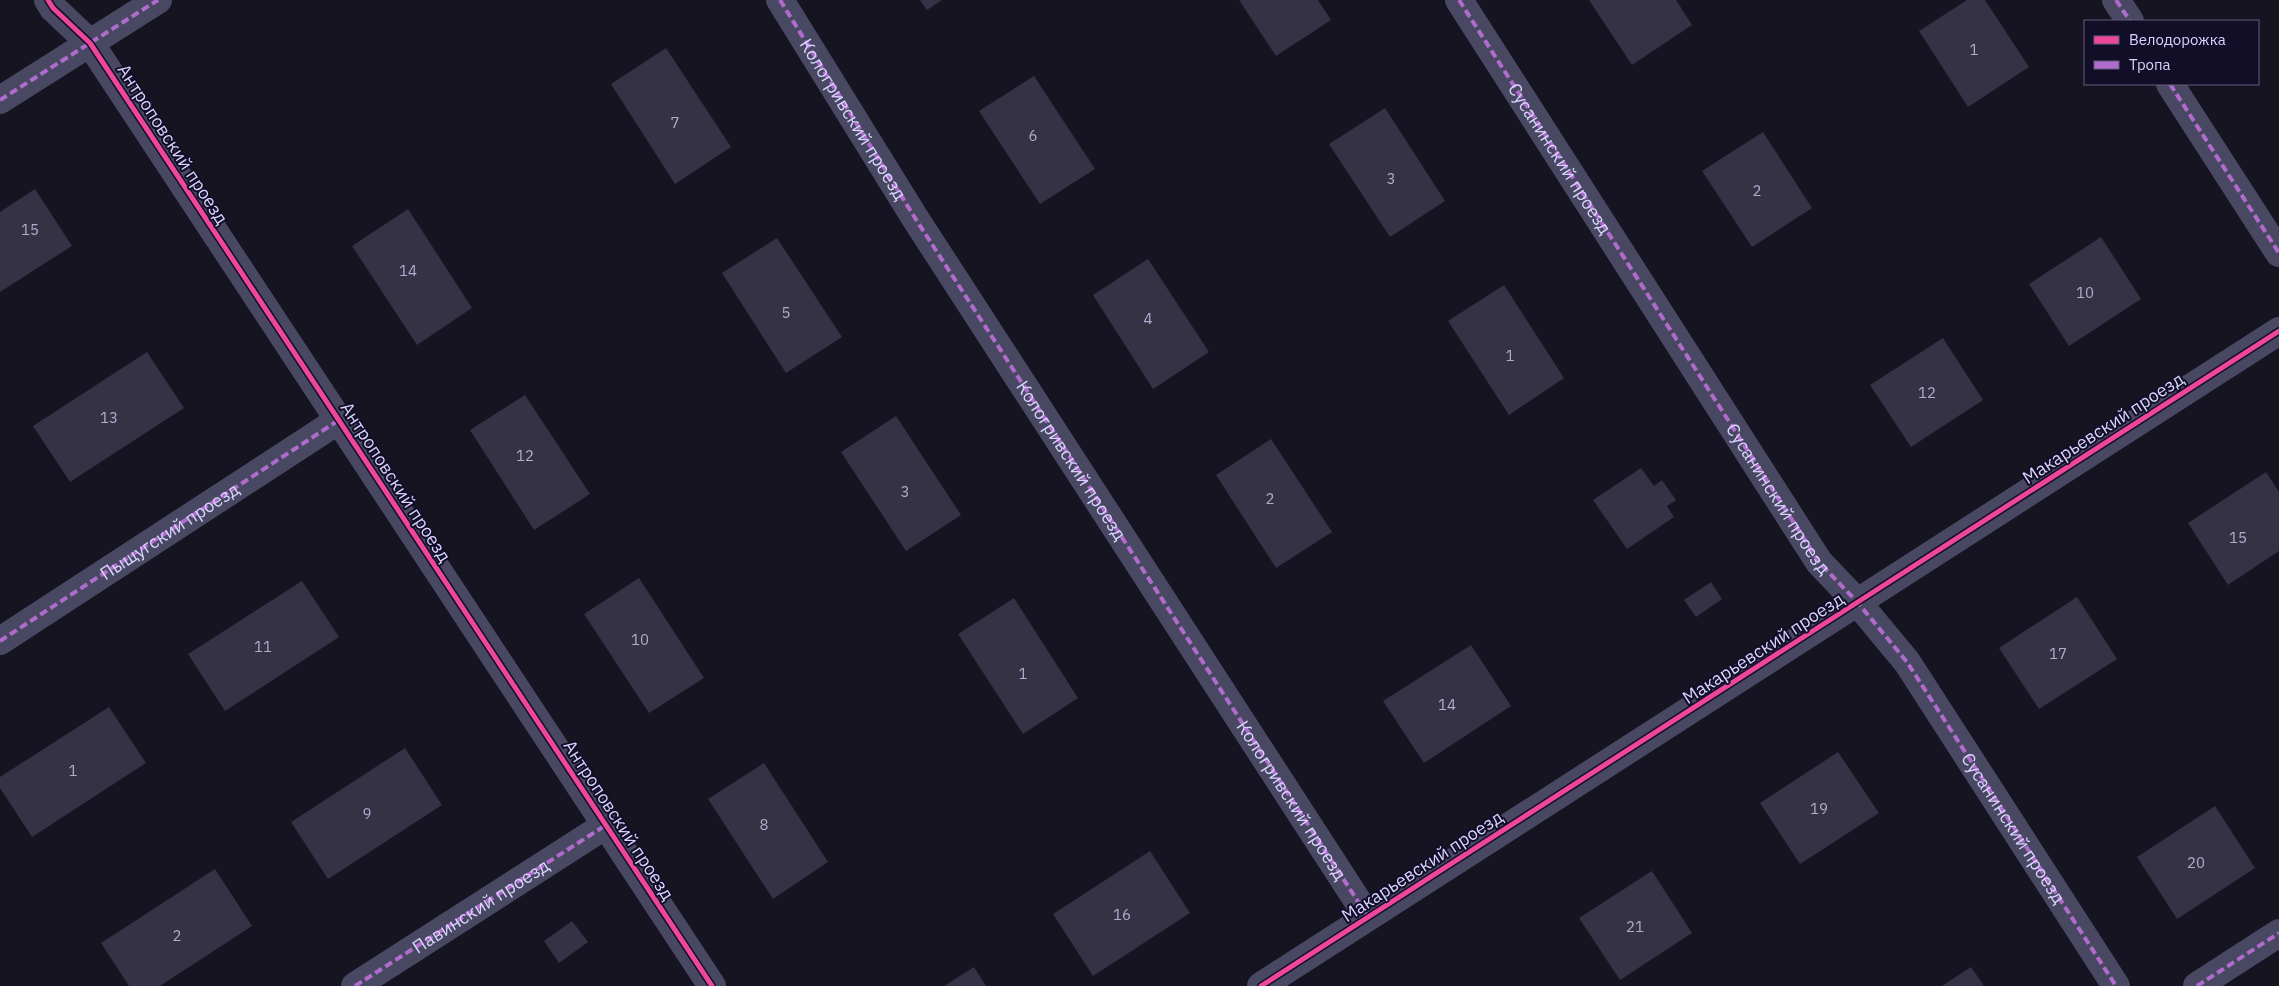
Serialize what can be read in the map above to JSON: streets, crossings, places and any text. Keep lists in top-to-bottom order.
{
  "streets": {
    "street": [
      "Кологривский проезд",
      "Антроповский проезд",
      "Сусанинский проезд",
      "Макарьевский проезд",
      "Пыщугский проезд",
      "Павинский проезд"
    ]
  },
  "crossings": [
    ["Кологривский проезд", "Макарьевский проезд"],
    ["Антроповский проезд", "Пыщугский проезд"],
    ["Антроповский проезд", "Павинский проезд"],
    ["Сусанинский проезд", "Макарьевский проезд"]
  ],
  "house_numbers": [
    "1",
    "7",
    "6",
    "3",
    "2",
    "15",
    "14",
    "10",
    "5",
    "4",
    "1",
    "12",
    "13",
    "12",
    "3",
    "2",
    "15",
    "10",
    "11",
    "17",
    "1",
    "14",
    "1",
    "19",
    "9",
    "8",
    "20",
    "16",
    "21",
    "2"
  ],
  "legend": ["Велодорожка", "Тропа"]
}
